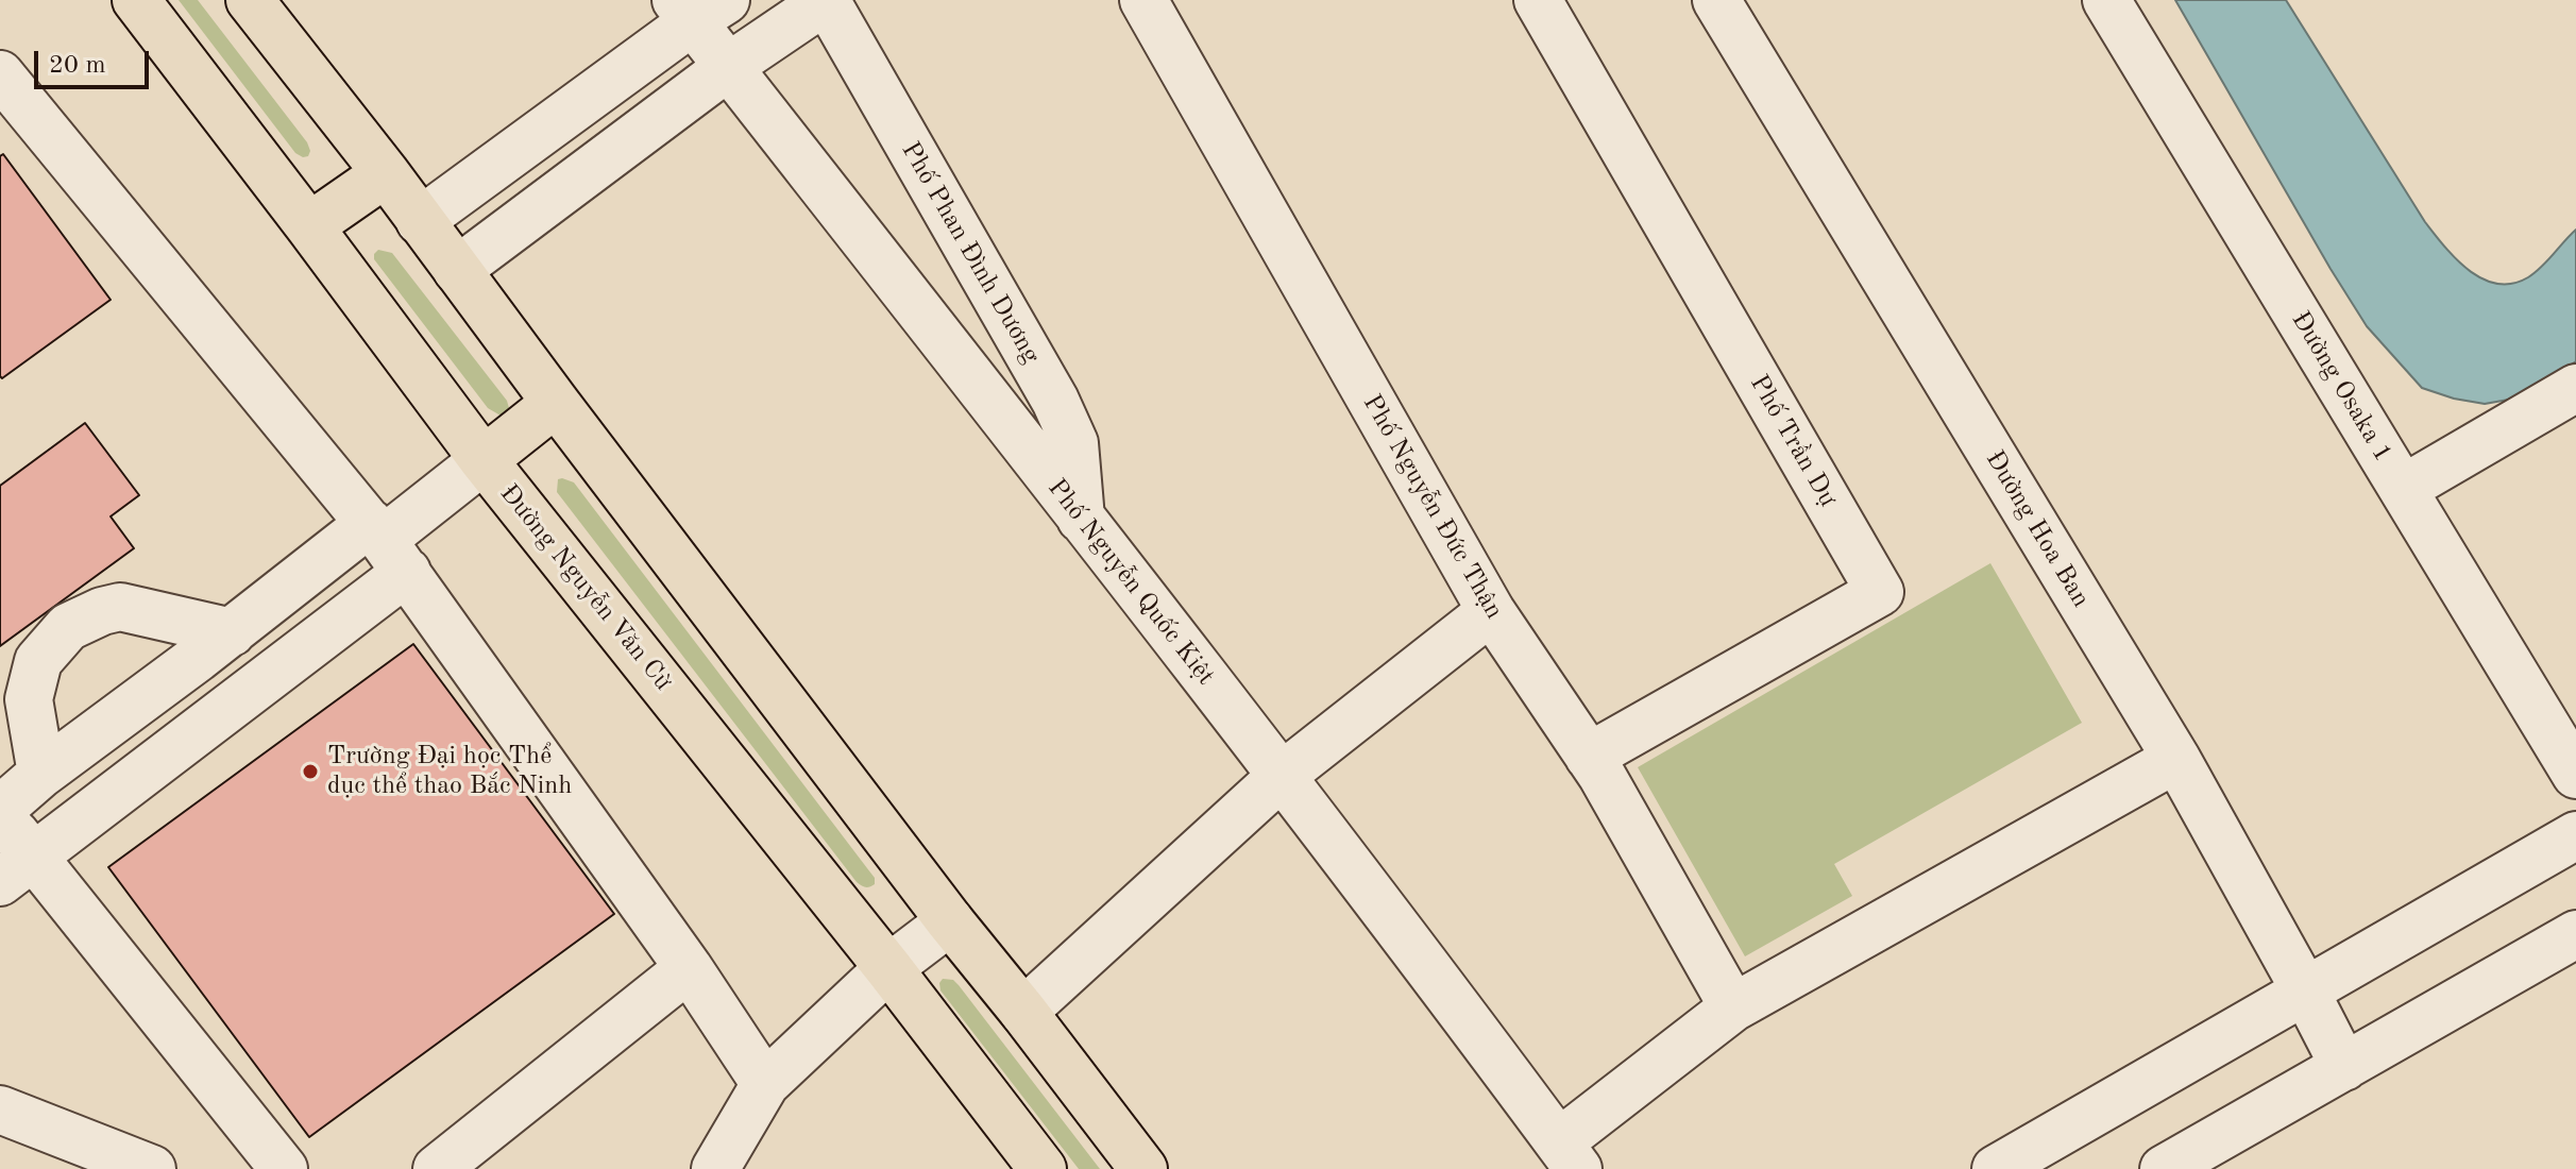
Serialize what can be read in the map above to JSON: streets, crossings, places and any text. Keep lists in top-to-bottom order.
{
  "streets": {
    "main road": ["Đường Nguyễn Văn Cừ"],
    "street": [
      "Phố Phan Đình Dương",
      "Đường Osaka 1",
      "Phố Trần Dự",
      "Phố Nguyễn Đức Thận",
      "Đường Hoa Ban",
      "Phố Nguyễn Quốc Kiệt"
    ]
  },
  "crossings": [
    ["Phố Phan Đình Dương", "Phố Nguyễn Quốc Kiệt"],
    ["Phố Trần Dự", "Phố Nguyễn Đức Thận"]
  ],
  "places": ["Trường Đại học Thể dục thể thao Bắc Ninh"],
  "scale_bar": "20 m"
}
